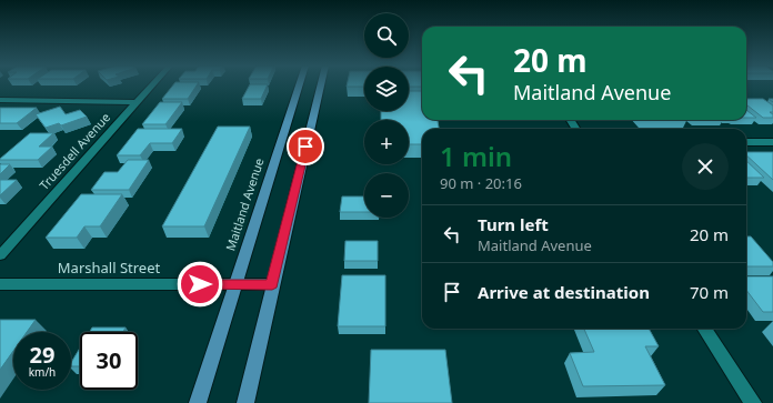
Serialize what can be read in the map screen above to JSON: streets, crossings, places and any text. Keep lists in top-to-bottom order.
{
  "streets": {
    "main road": ["Maitland Avenue"],
    "street": ["Truesdell Avenue", "Marshall Street"]
  },
  "crossings": [
    ["Maitland Avenue", "Marshall Street"]
  ],
  "page": {
    "map_buttons": ["+", "−"],
    "turn": ["20 m", "Maitland Avenue"],
    "heading": ["1 min", "90 m · 20:16"],
    "list": [
      {
        "name": "Turn left",
        "note": "Maitland Avenue",
        "value": "20 m"
      },
      {
        "name": "Arrive at destination",
        "value": "70 m"
      }
    ],
    "speed": "29 km/h",
    "limit": "30"
  }
}
